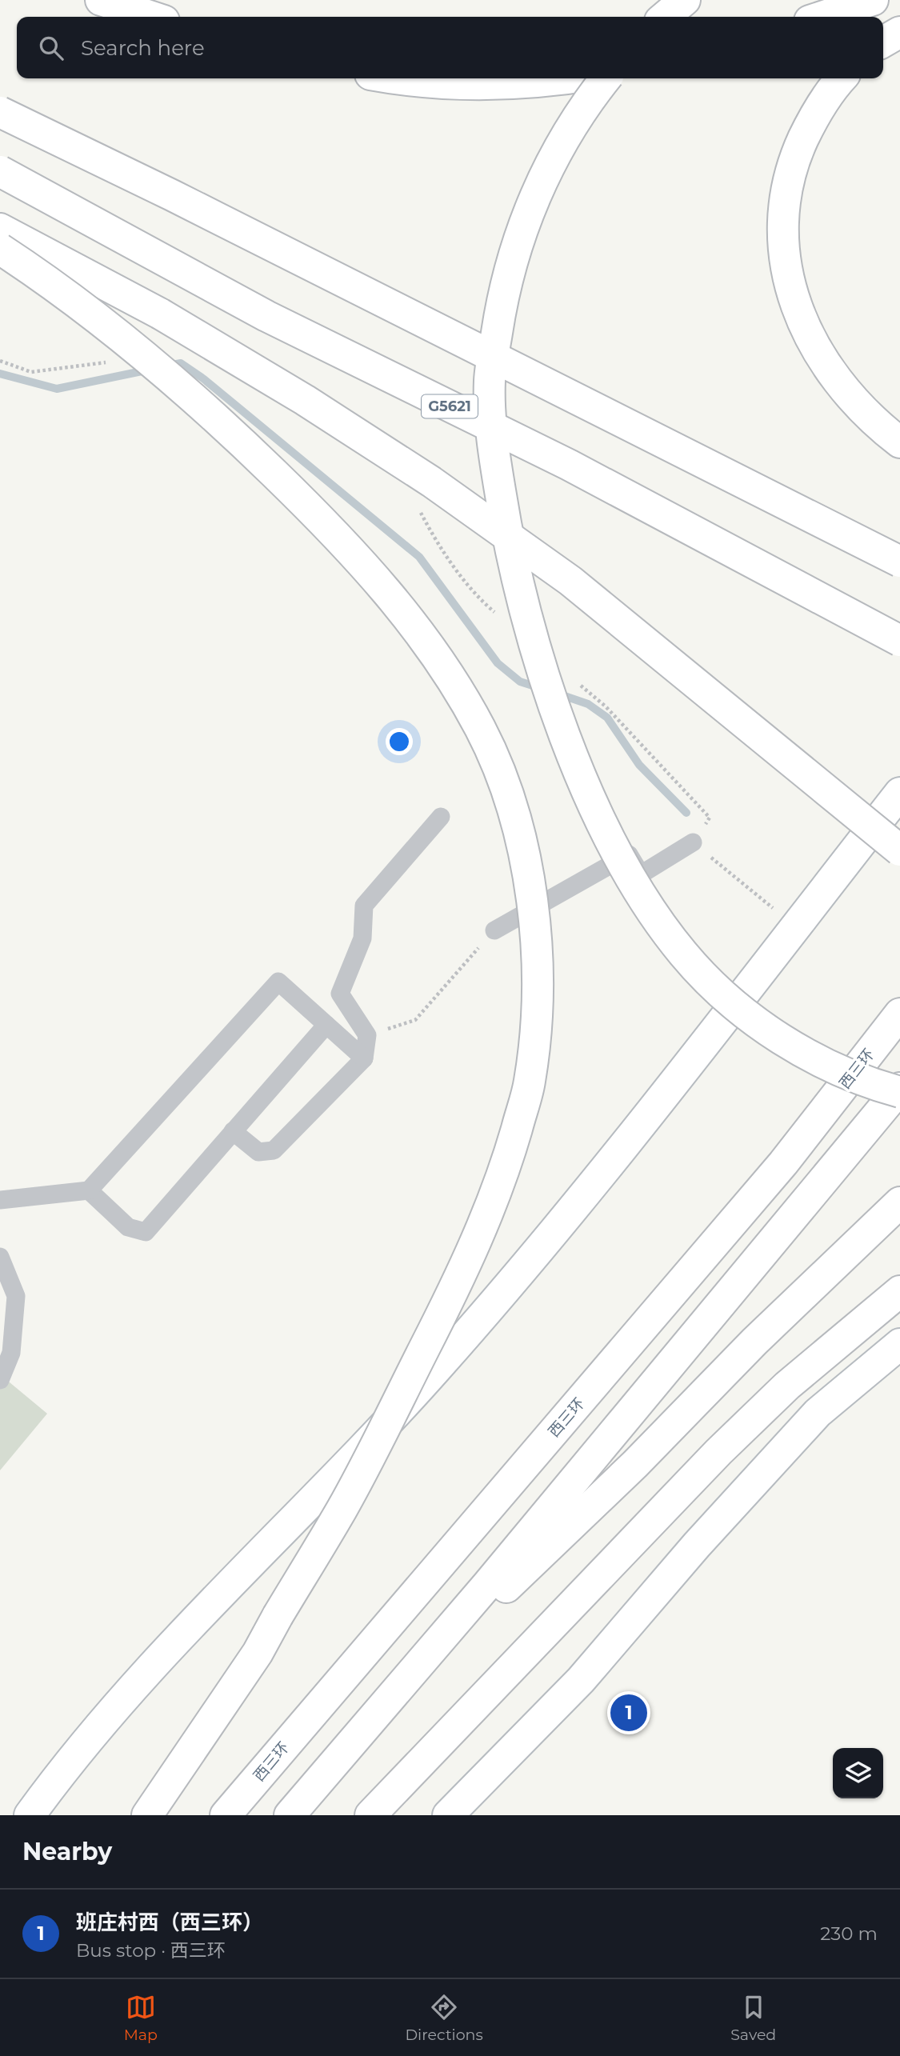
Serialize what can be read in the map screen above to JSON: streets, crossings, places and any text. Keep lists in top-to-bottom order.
{
  "streets": {
    "main road": ["G5621", "西三环"]
  },
  "page": {
    "search": "Search here",
    "pins": "1",
    "heading": "Nearby",
    "list": [
      {
        "mark": "1",
        "name": "班庄村西（西三环）",
        "note": "Bus stop · 西三环",
        "value": "230 m"
      }
    ],
    "nav": ["Map", "Directions", "Saved"]
  }
}
